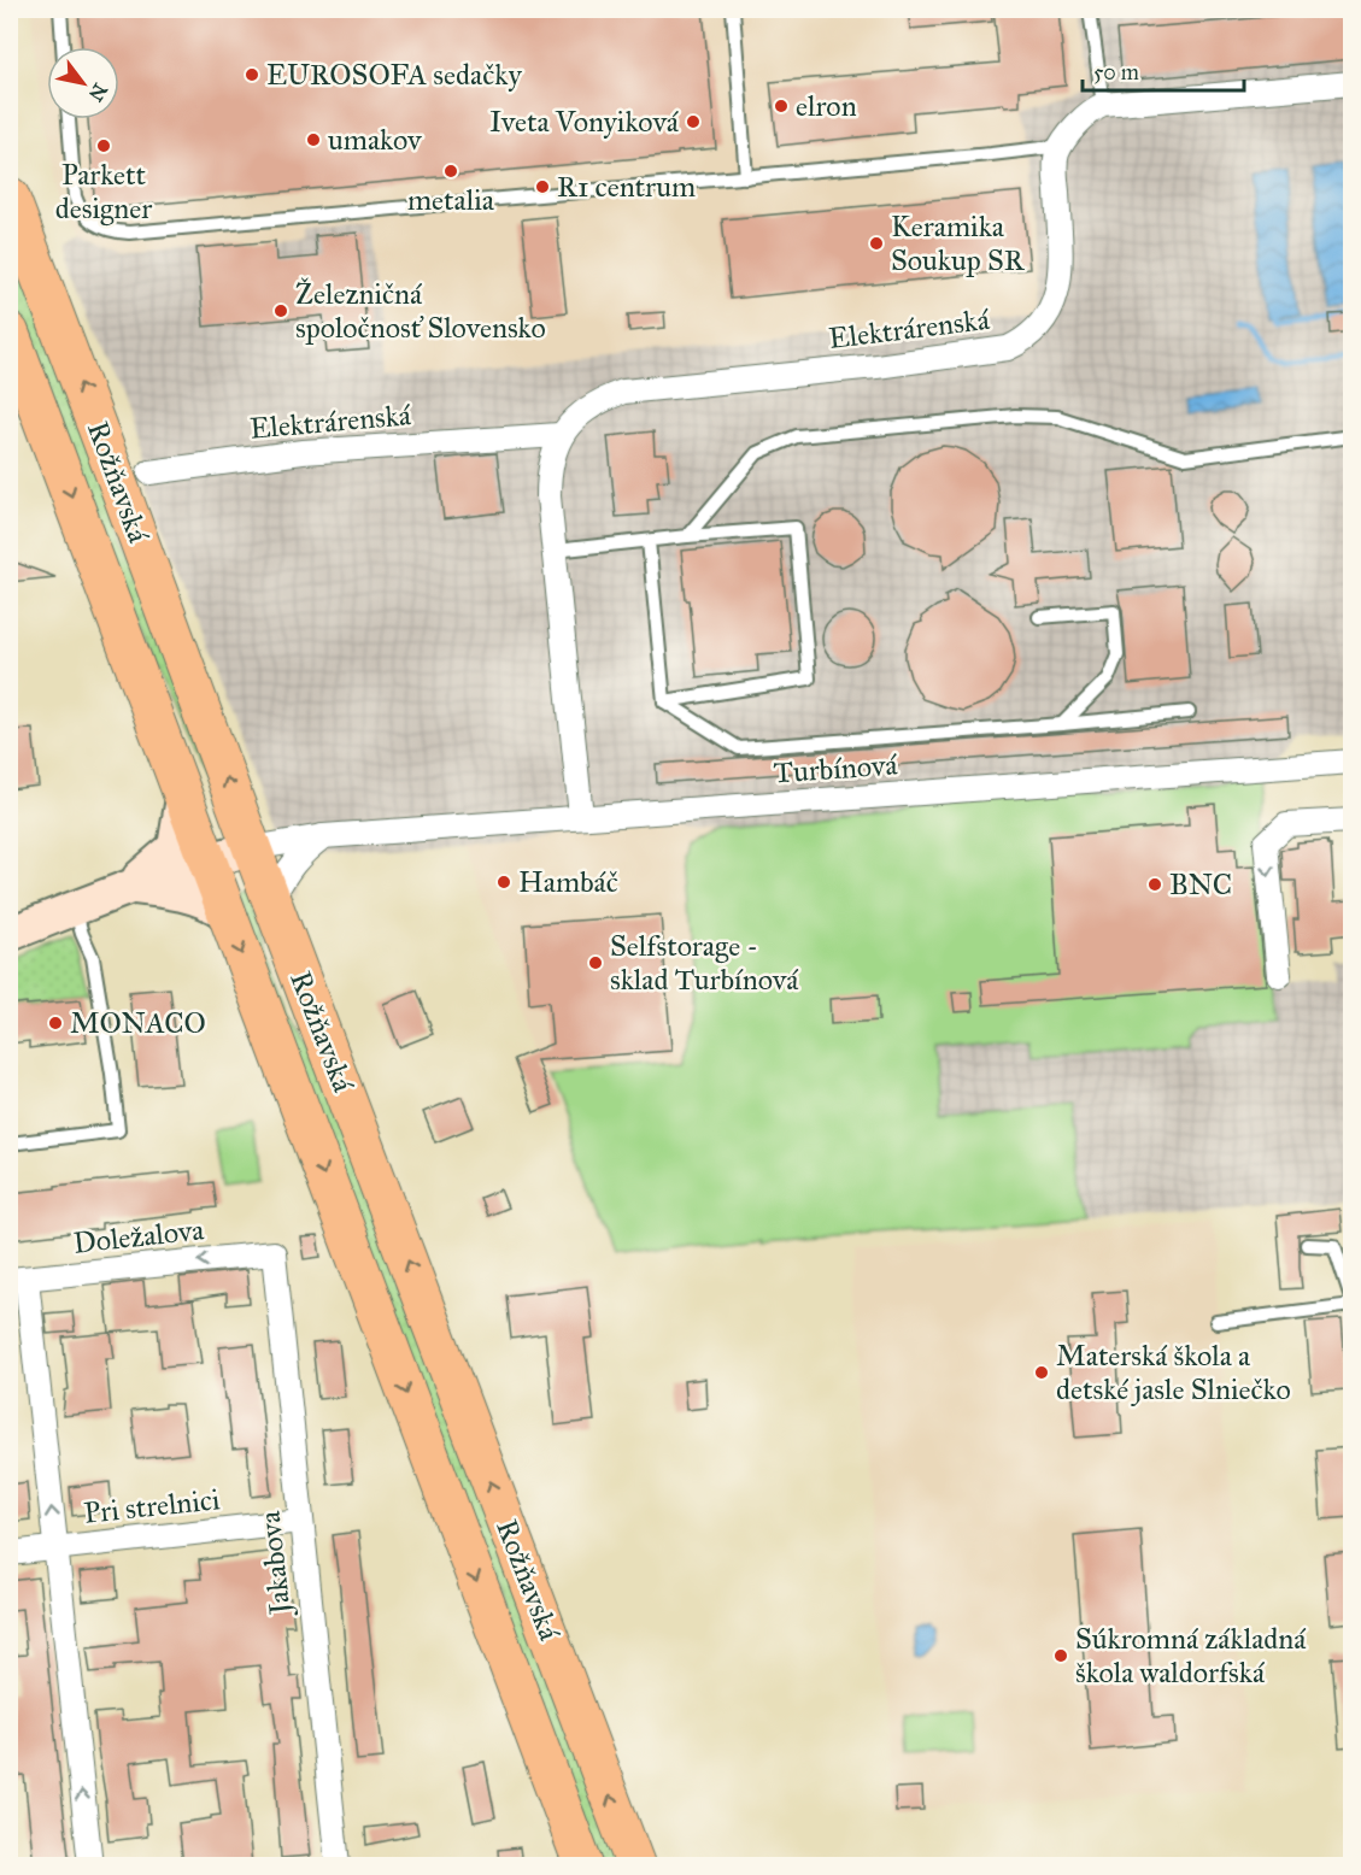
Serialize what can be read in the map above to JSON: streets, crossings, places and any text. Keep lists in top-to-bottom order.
{
  "streets": {
    "main road": ["Rožňavská"],
    "street": [
      "Elektrárenská",
      "Turbínová",
      "Doležalova",
      "Pri strelnici",
      "Jakabova"
    ]
  },
  "crossings": [
    ["Rožňavská", "Turbínová"],
    ["Doležalova", "Jakabova"],
    ["Pri strelnici", "Jakabova"]
  ],
  "one_way": ["Doležalova"],
  "places": [
    "EUROSOFA sedačky",
    "elron",
    "Iveta Vonyiková",
    "umakov",
    "Parkett designer",
    "metalia",
    "R1 centrum",
    "Keramika Soukup SR",
    "Železničná spoločnosť Slovensko",
    "Hambáč",
    "BNC",
    "Selfstorage - sklad Turbínová",
    "MONACO",
    "Materská škola a detské jasle Slniečko",
    "Súkromná základná škola waldorfská"
  ],
  "scale_bar": "50 m",
  "north": "bottom right"
}
